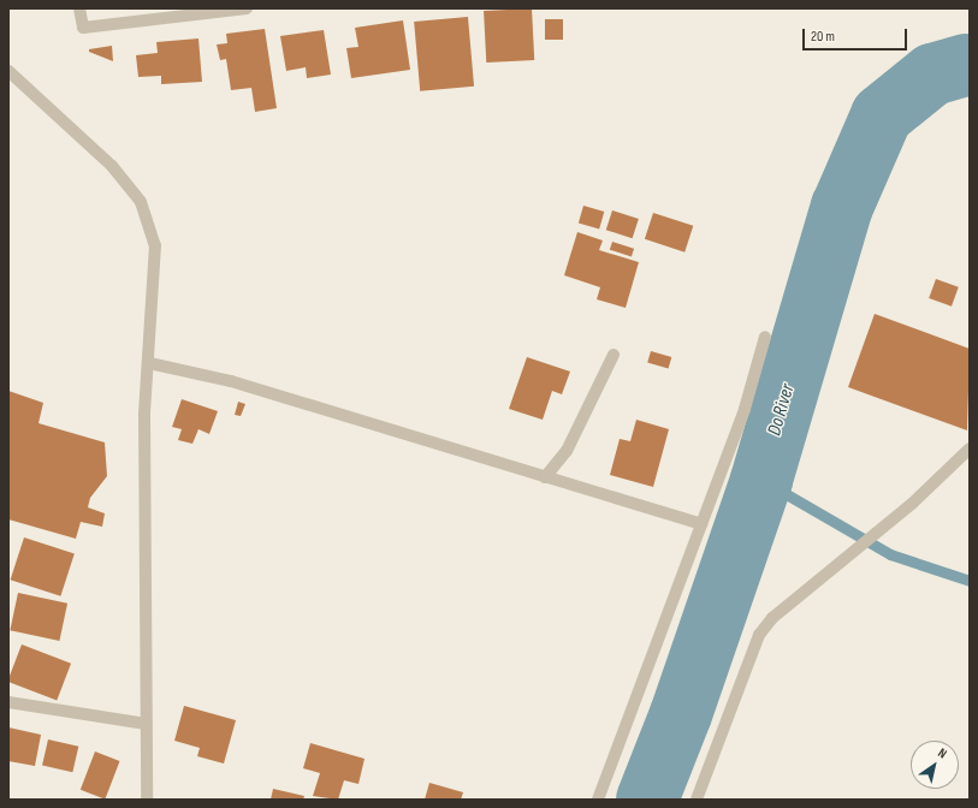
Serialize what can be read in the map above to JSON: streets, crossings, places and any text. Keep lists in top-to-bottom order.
{
  "water": ["Do River"],
  "scale_bar": "20 m",
  "north": "top right"
}
